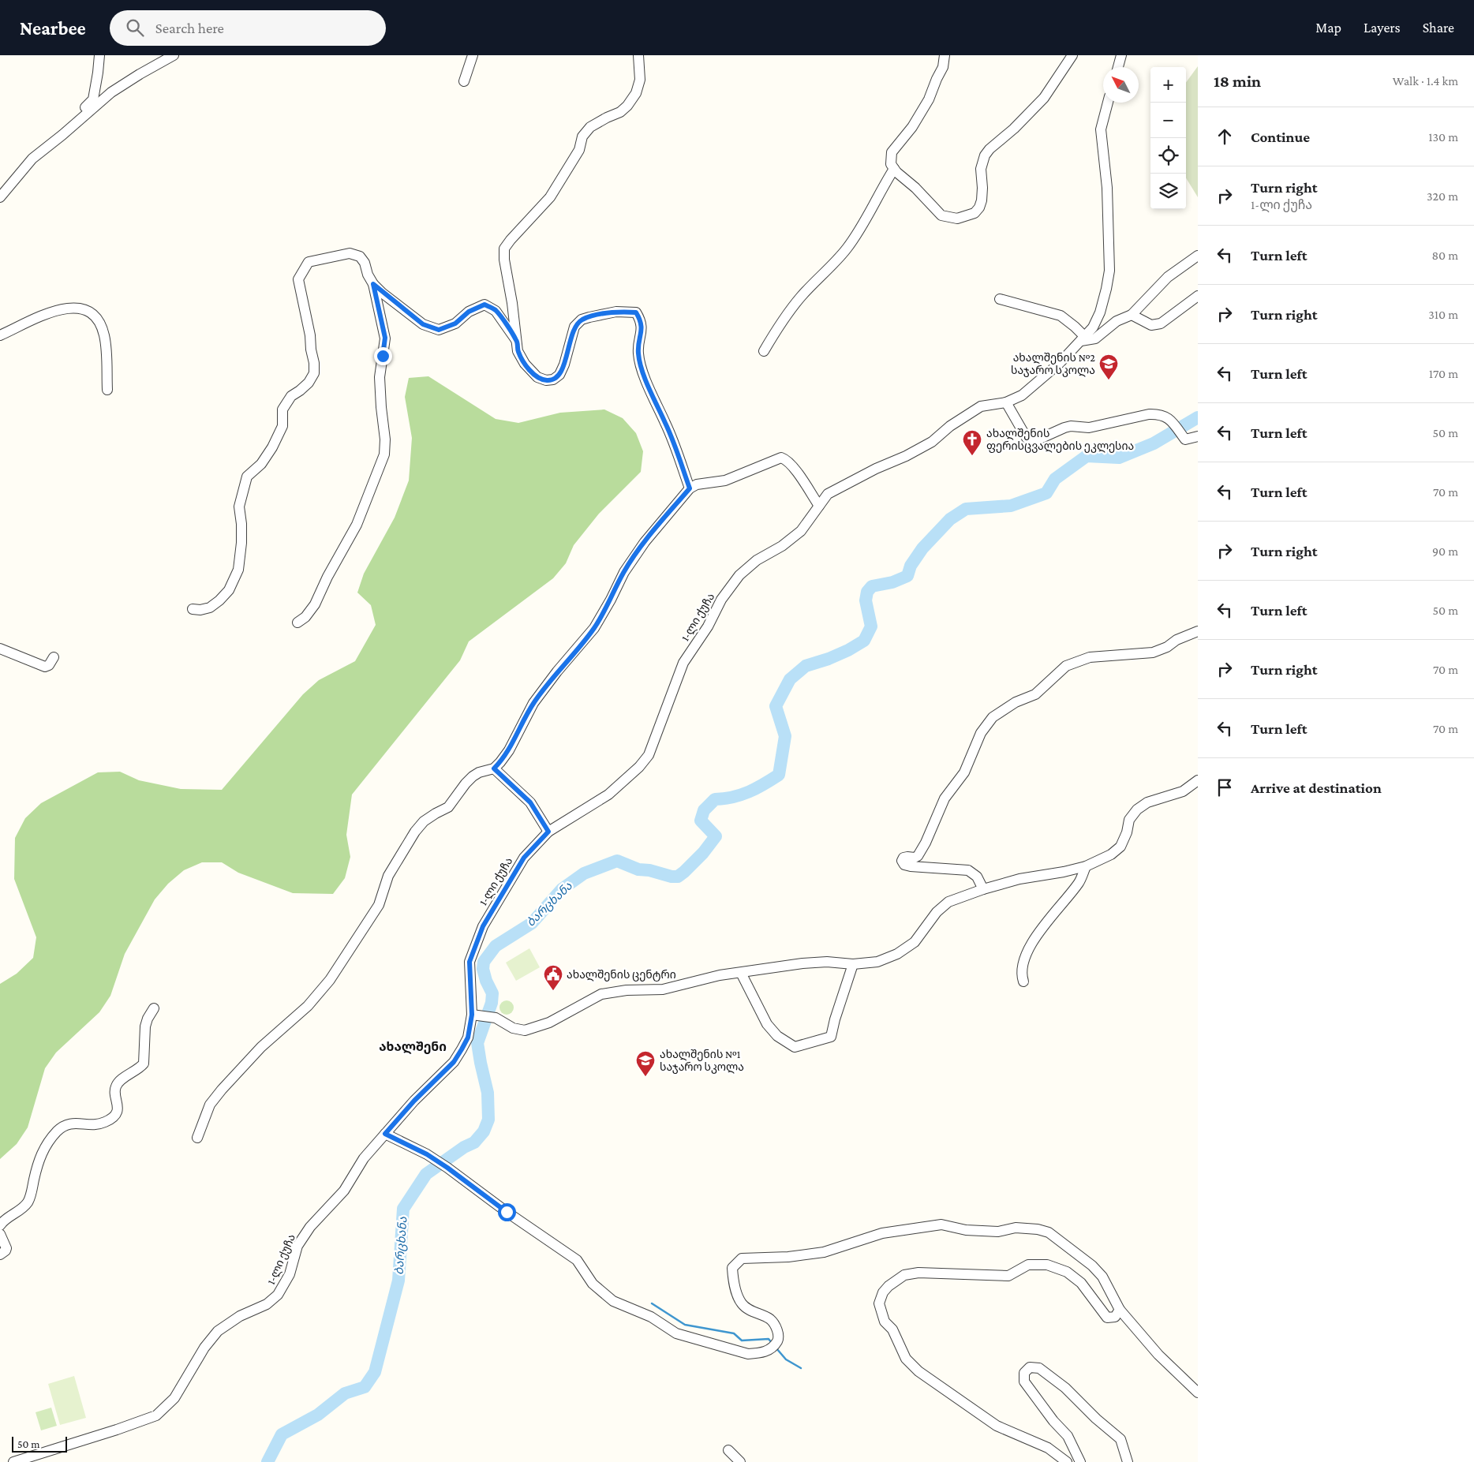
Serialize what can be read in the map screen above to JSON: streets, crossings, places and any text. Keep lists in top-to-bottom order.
{
  "streets": {
    "street": ["1-ლი ქუჩა"]
  },
  "districts": ["ახალშენი"],
  "water": ["ბარცხანა"],
  "places": {
    "school or university": ["ახალშენის №2 საჯარო სკოლა", "ახალშენის №1 საჯარო სკოლა"],
    "church": ["ახალშენის ფერისცვალების ეკლესია"],
    "public building": ["ახალშენის ცენტრი"]
  },
  "scale_bar": "50 m",
  "north": "top left",
  "page": {
    "header": "Nearbee",
    "search": "Search here",
    "nav": ["Map", "Layers", "Share"],
    "heading": ["18 min", "Walk · 1.4 km"],
    "map_buttons": ["+", "−"],
    "list": [
      ["Continue", "130 m"],
      ["Turn right", "1-ლი ქუჩა", "320 m"],
      ["Turn left", "80 m"],
      ["Turn right", "310 m"],
      ["Turn left", "170 m"],
      ["Turn left", "50 m"],
      ["Turn left", "70 m"],
      ["Turn right", "90 m"],
      ["Turn left", "50 m"],
      ["Turn right", "70 m"],
      ["Turn left", "70 m"],
      "Arrive at destination"
    ],
    "scale": "50 m"
  }
}
